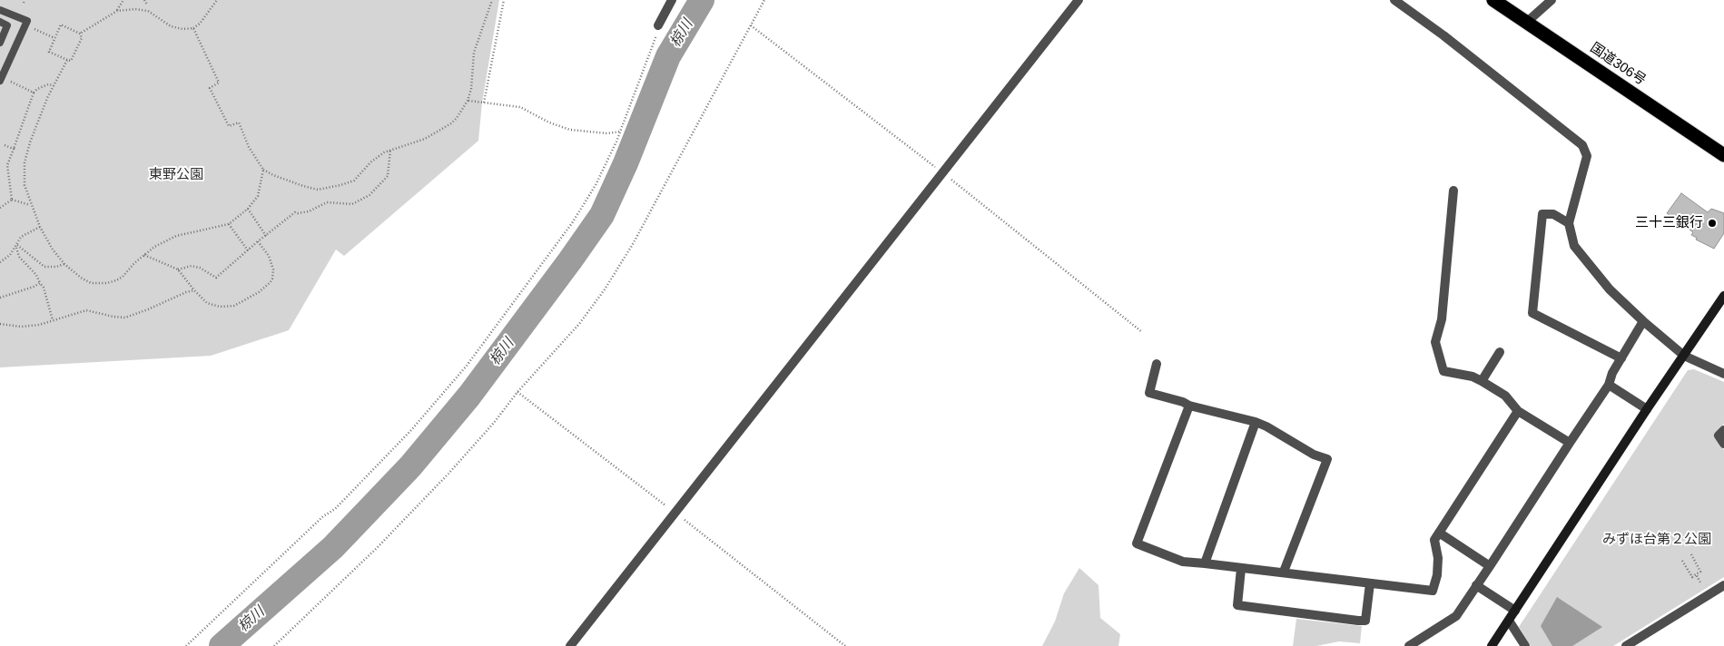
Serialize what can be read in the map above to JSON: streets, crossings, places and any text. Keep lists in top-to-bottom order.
{
  "streets": {
    "highway": ["国道306号"]
  },
  "water": ["椋川"],
  "parks": ["東野公園", "みずほ台第２公園"],
  "places": ["三十三銀行"]
}
